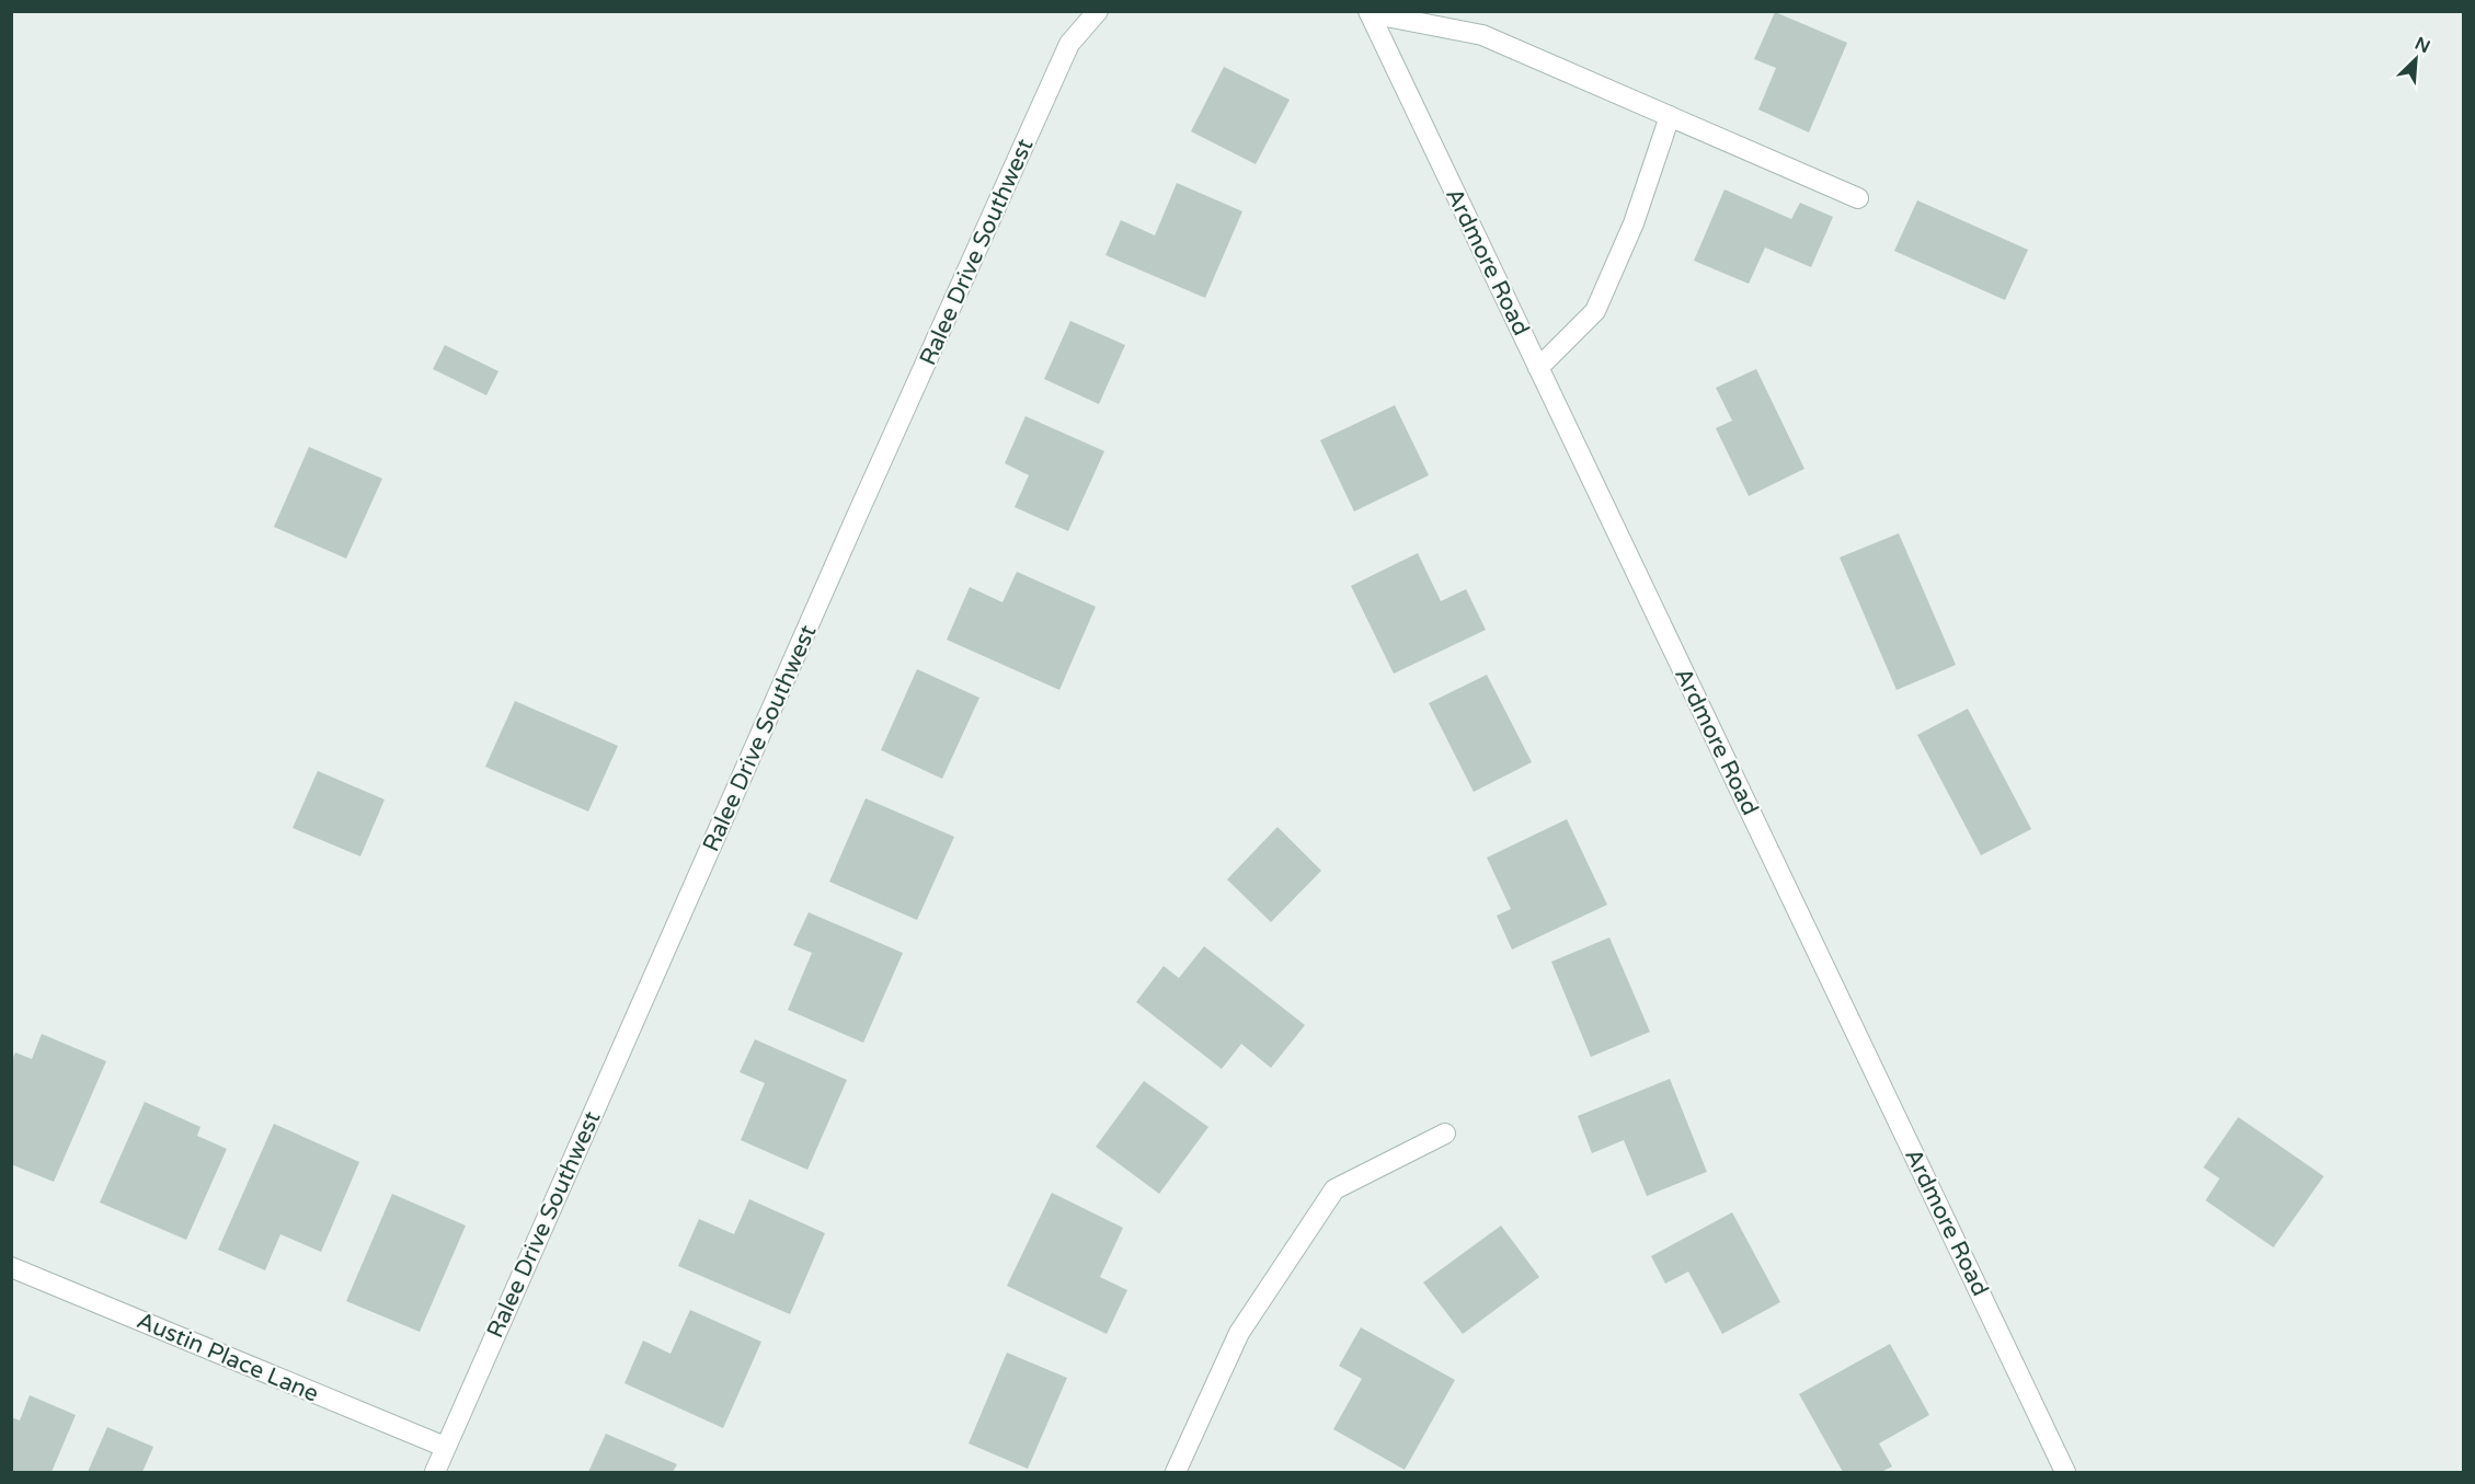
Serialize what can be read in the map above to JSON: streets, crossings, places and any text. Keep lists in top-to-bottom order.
{
  "streets": {
    "street": ["Ralee Drive Southwest", "Ardmore Road", "Austin Place Lane"]
  },
  "crossings": [
    ["Ralee Drive Southwest", "Austin Place Lane"]
  ],
  "north": "top right"
}
